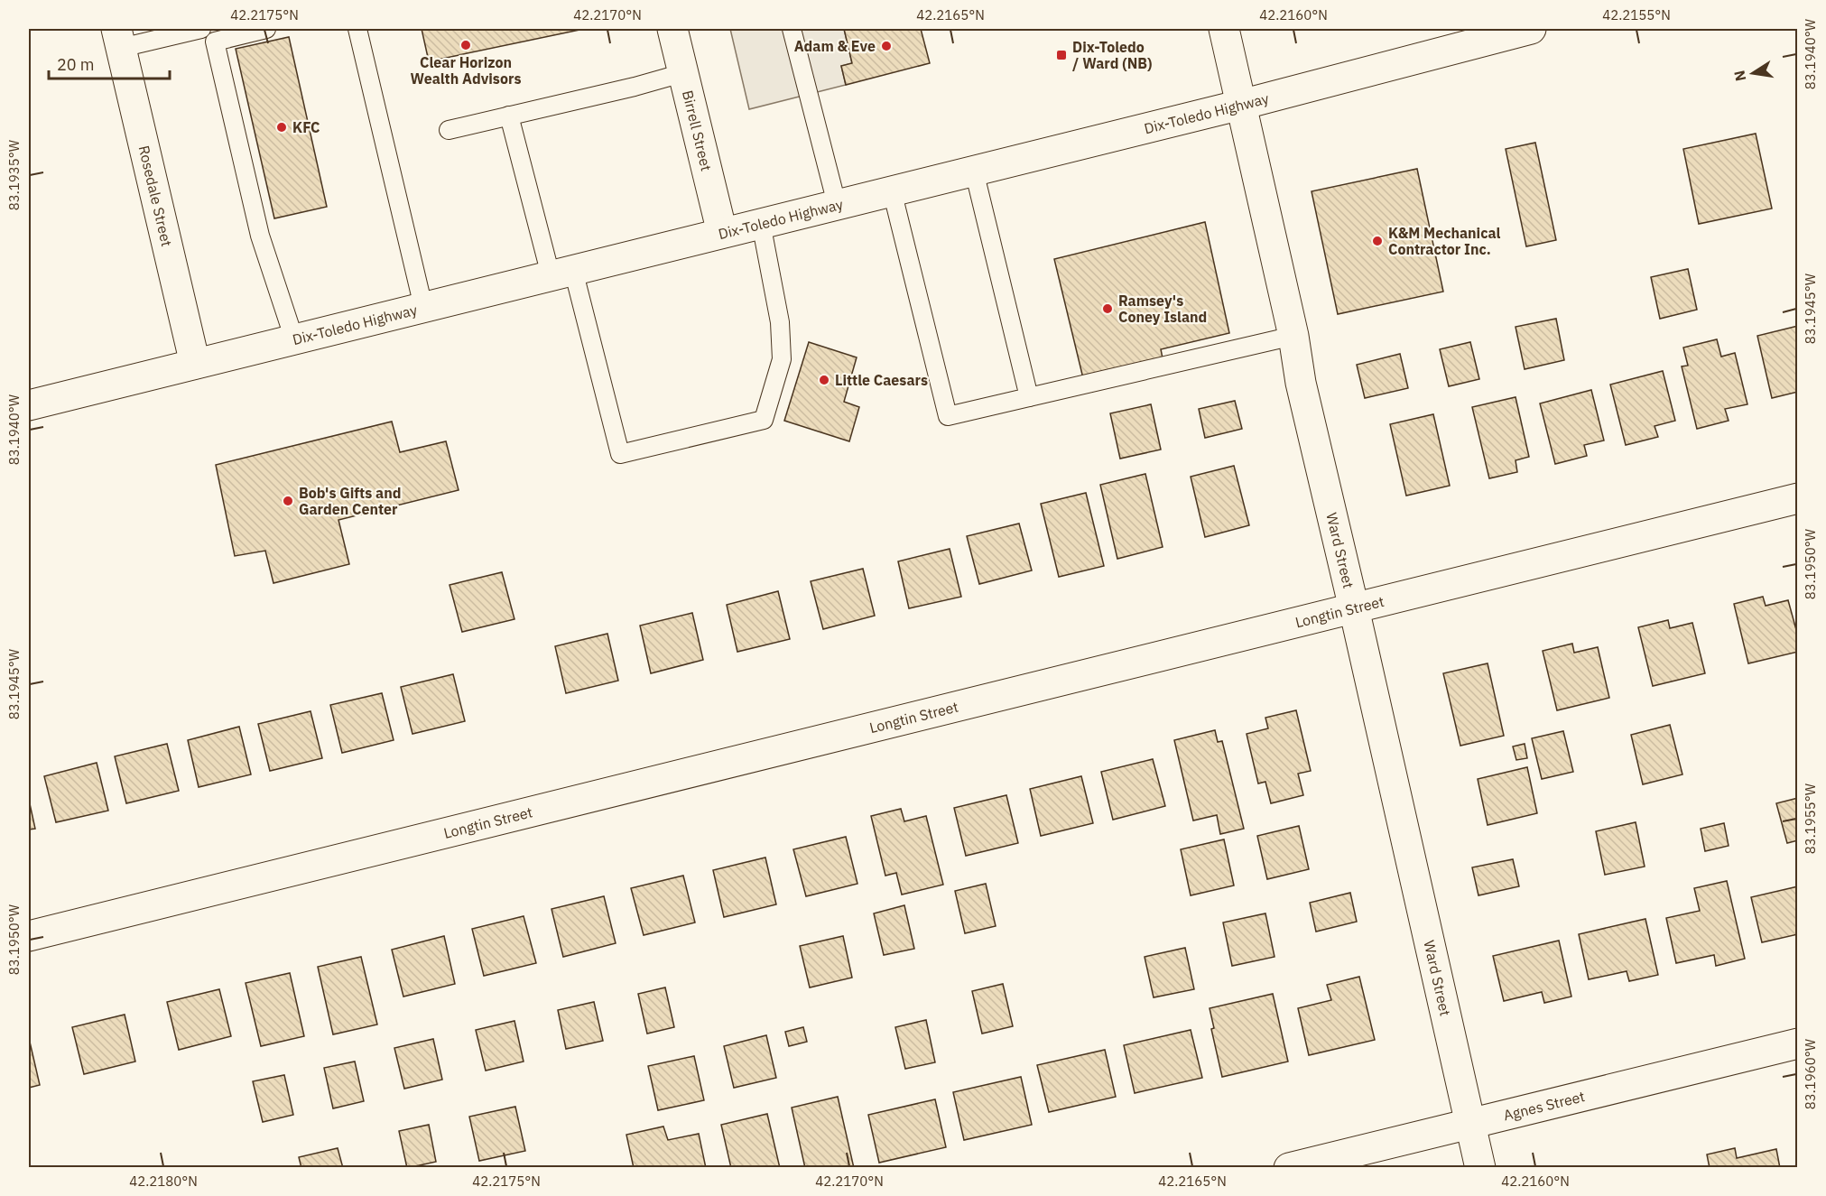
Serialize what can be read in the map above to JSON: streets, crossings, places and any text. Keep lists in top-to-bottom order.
{
  "streets": {
    "street": [
      "Dix-Toledo Highway",
      "Birrell Street",
      "Rosedale Street",
      "Ward Street",
      "Longtin Street",
      "Agnes Street"
    ]
  },
  "crossings": [
    ["Dix-Toledo Highway", "Birrell Street"],
    ["Dix-Toledo Highway", "Rosedale Street"],
    ["Dix-Toledo Highway", "Ward Street"],
    ["Ward Street", "Longtin Street"],
    ["Ward Street", "Agnes Street"]
  ],
  "places": {
    "other": [
      "Clear Horizon Wealth Advisors",
      "Adam & Eve",
      "KFC",
      "K&M Mechanical Contractor Inc.",
      "Ramsey's Coney Island",
      "Little Caesars",
      "Bob's Gifts and Garden Center"
    ],
    "transit": ["Dix-Toledo / Ward (NB)"]
  },
  "scale_bar": "20 m",
  "north": "left",
  "coordinates": [
    "42.2175°N",
    "42.2170°N",
    "42.2165°N",
    "42.2160°N",
    "42.2155°N",
    "83.1940°W",
    "83.1935°W",
    "83.1945°W",
    "83.1950°W",
    "83.1955°W",
    "83.1960°W",
    "42.2180°N"
  ]
}
